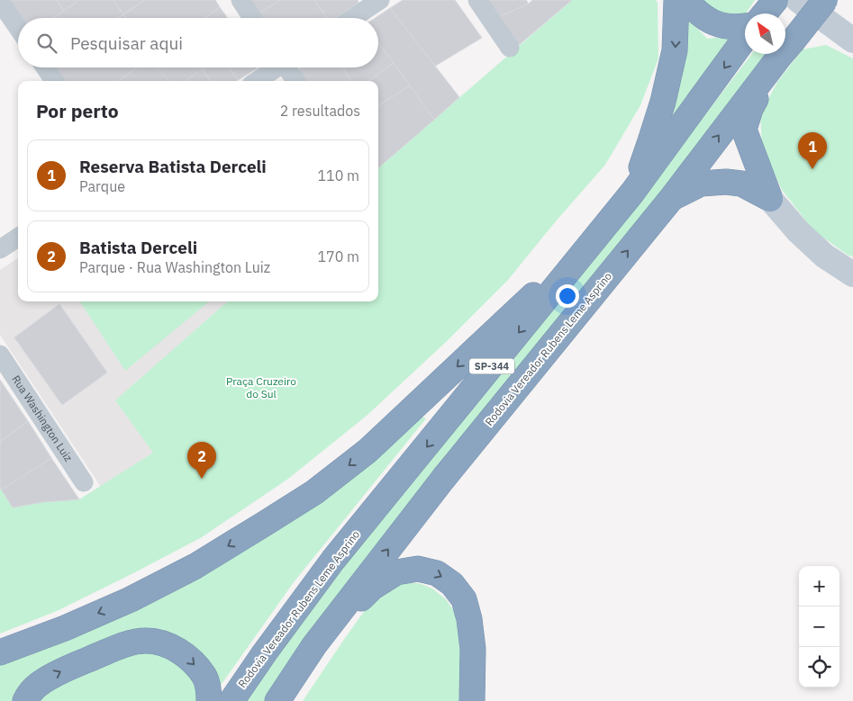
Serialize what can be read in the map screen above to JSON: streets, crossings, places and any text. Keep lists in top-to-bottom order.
{
  "streets": {
    "highway": ["Rodovia Vereador Rubens Leme Asprino", "SP-344"],
    "street": ["Rua Washington Luiz"]
  },
  "parks": ["Praça Cruzeiro do Sul"],
  "north": "top left",
  "page": {
    "search": "Pesquisar aqui",
    "heading": ["Por perto", "2 resultados"],
    "pins": ["1", "2"],
    "list": [
      {
        "mark": "1",
        "name": "Reserva Batista Derceli",
        "note": "Parque",
        "value": "110 m"
      },
      {
        "mark": "2",
        "name": "Batista Derceli",
        "note": "Parque · Rua Washington Luiz",
        "value": "170 m"
      }
    ],
    "map_buttons": ["+", "−"]
  }
}
